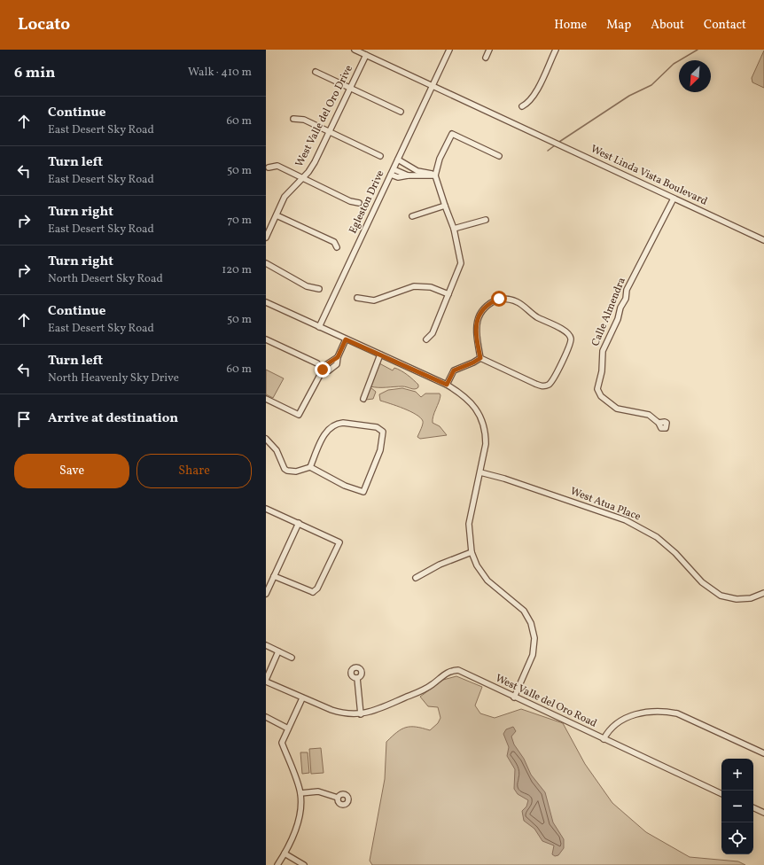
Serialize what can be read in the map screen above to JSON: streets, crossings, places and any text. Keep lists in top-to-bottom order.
{
  "streets": {
    "street": [
      "West Valle del Oro Drive",
      "West Linda Vista Boulevard",
      "Egleston Drive",
      "Calle Almendra",
      "West Atua Place",
      "West Valle del Oro Road"
    ]
  },
  "crossings": [
    ["West Valle del Oro Drive", "West Linda Vista Boulevard"],
    ["West Linda Vista Boulevard", "Egleston Drive"],
    ["West Linda Vista Boulevard", "Calle Almendra"]
  ],
  "north": "bottom left",
  "page": {
    "header": "Locato",
    "nav": [
      "Home",
      "Map",
      "About",
      "Contact"
    ],
    "heading": ["6 min", "Walk · 410 m"],
    "list": [
      ["Continue", "East Desert Sky Road", "60 m"],
      ["Turn left", "East Desert Sky Road", "50 m"],
      ["Turn right", "East Desert Sky Road", "70 m"],
      ["Turn right", "North Desert Sky Road", "120 m"],
      ["Continue", "East Desert Sky Road", "50 m"],
      ["Turn left", "North Heavenly Sky Drive", "60 m"],
      "Arrive at destination"
    ],
    "buttons": ["Save", "Share"],
    "map_buttons": ["+", "−"]
  }
}
